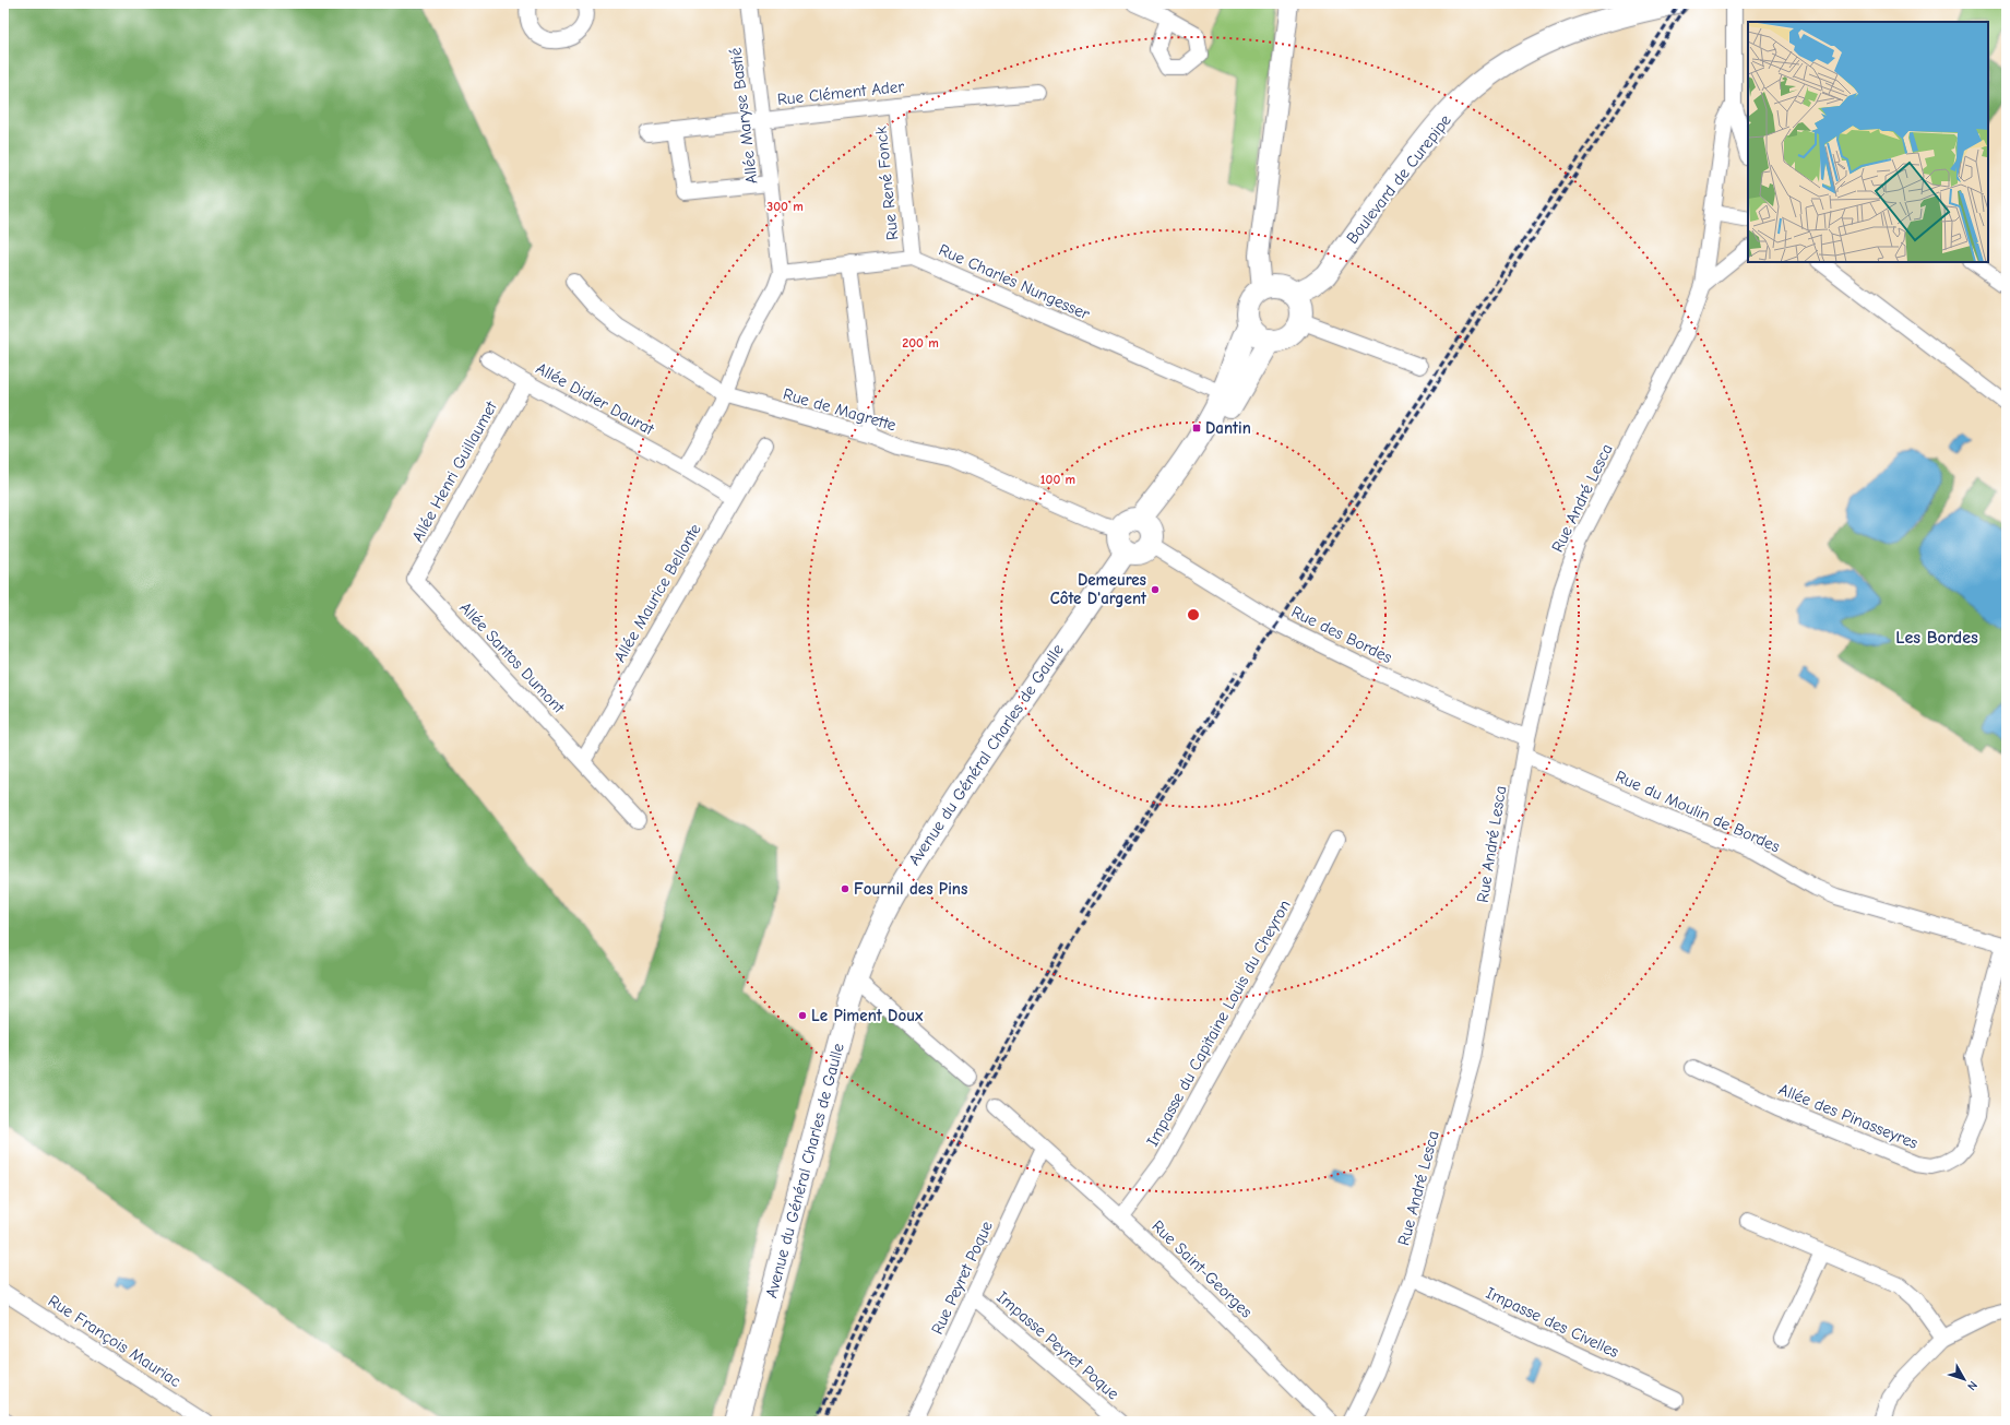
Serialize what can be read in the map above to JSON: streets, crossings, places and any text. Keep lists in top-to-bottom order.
{
  "streets": {
    "main road": ["Boulevard de Curepipe", "Avenue du Général Charles de Gaulle"],
    "street": [
      "Rue Clément Ader",
      "Allée Maryse Bastié",
      "Rue René Fonck",
      "Rue Charles Nungesser",
      "Allée Didier Daurat",
      "Rue de Magrette",
      "Allée Henri Guillaumet",
      "Rue André Lesca",
      "Allée Maurice Bellonte",
      "Rue des Bordes",
      "Allée Santos Dumont",
      "Rue du Moulin de Bordes",
      "Impasse du Capitaine Louis du Cheyron",
      "Allée des Pinasseyres",
      "Rue Saint-Georges",
      "Rue Peyret Poque",
      "Impasse des Civelles",
      "Rue François Mauriac",
      "Impasse Peyret Poque"
    ]
  },
  "crossings": [
    ["Rue Clément Ader", "Allée Maryse Bastié"],
    ["Rue Clément Ader", "Rue René Fonck"],
    ["Allée Maryse Bastié", "Rue Charles Nungesser"],
    ["Allée Maryse Bastié", "Allée Didier Daurat"],
    ["Allée Maryse Bastié", "Rue de Magrette"],
    ["Rue René Fonck", "Rue Charles Nungesser"],
    ["Allée Didier Daurat", "Allée Henri Guillaumet"],
    ["Allée Didier Daurat", "Allée Maurice Bellonte"],
    ["Rue de Magrette", "Rue des Bordes"],
    ["Rue de Magrette", "Avenue du Général Charles de Gaulle"],
    ["Allée Henri Guillaumet", "Allée Santos Dumont"],
    ["Rue André Lesca", "Rue des Bordes"],
    ["Rue André Lesca", "Rue du Moulin de Bordes"],
    ["Rue André Lesca", "Impasse des Civelles"],
    ["Allée Maurice Bellonte", "Allée Santos Dumont"],
    ["Rue des Bordes", "Avenue du Général Charles de Gaulle"],
    ["Rue du Moulin de Bordes", "Allée des Pinasseyres"],
    ["Impasse du Capitaine Louis du Cheyron", "Rue Saint-Georges"],
    ["Rue Saint-Georges", "Rue Peyret Poque"],
    ["Rue Peyret Poque", "Impasse Peyret Poque"]
  ],
  "districts": ["Les Bordes"],
  "places": {
    "transit": ["Dantin"],
    "other": ["Demeures Côte D'argent", "Fournil des Pins", "Le Piment Doux"]
  },
  "north": "bottom right",
  "rings": ["300 m", "200 m", "100 m"]
}
